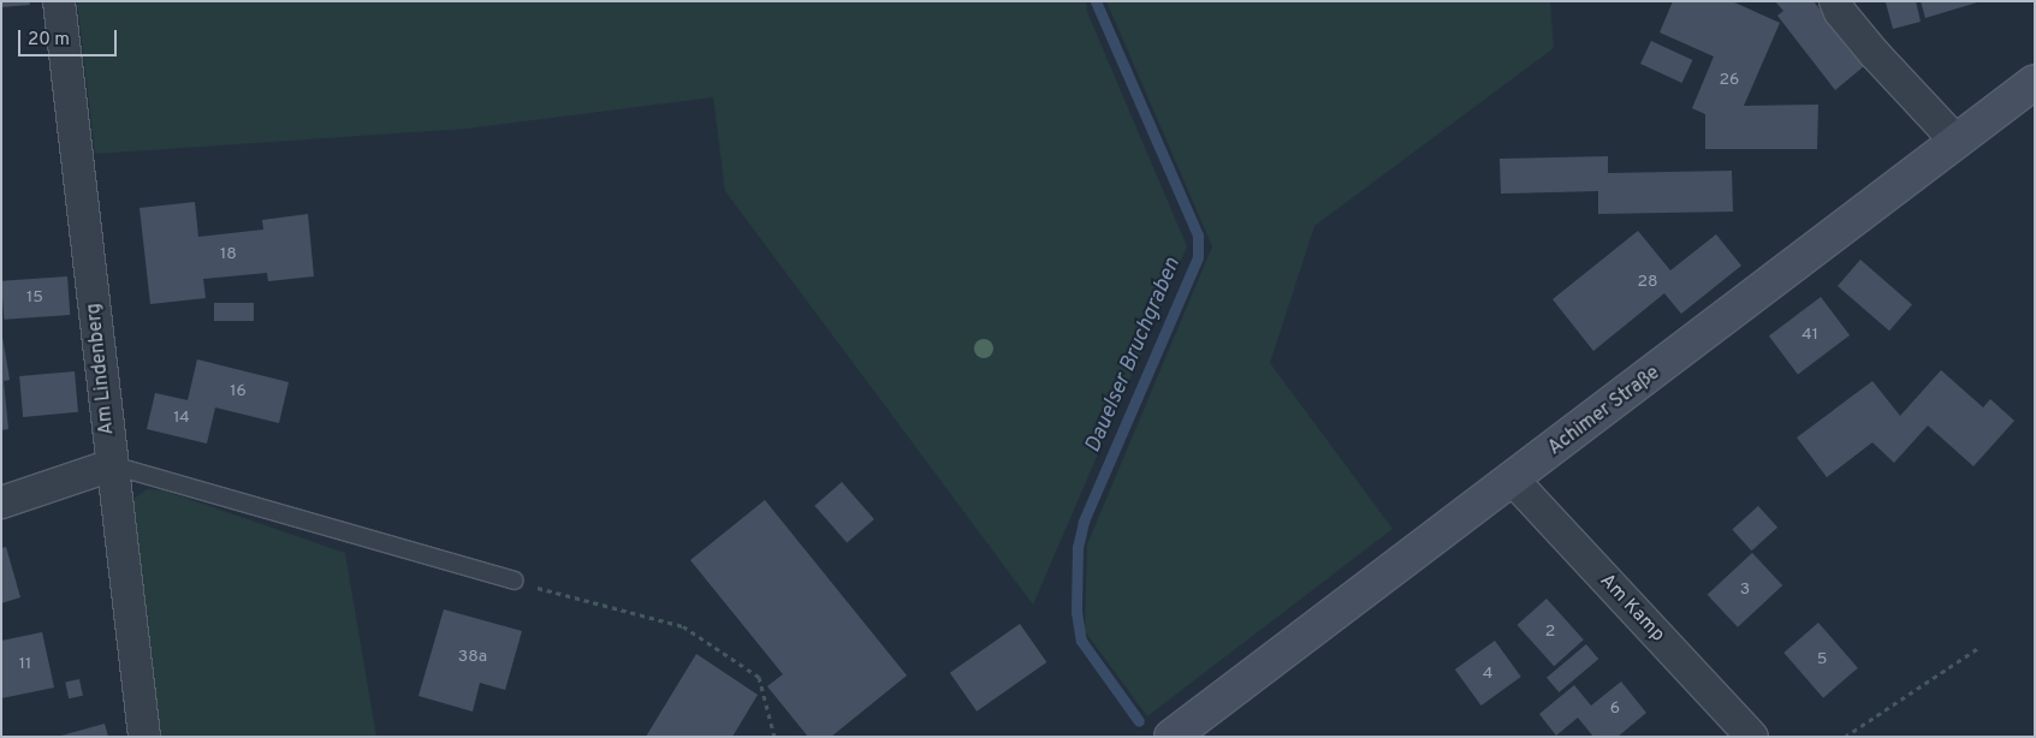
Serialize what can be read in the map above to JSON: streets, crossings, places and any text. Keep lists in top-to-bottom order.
{
  "streets": {
    "main road": ["Achimer Straße"],
    "street": ["Am Lindenberg", "Am Kamp"]
  },
  "crossings": [
    ["Achimer Straße", "Am Kamp"]
  ],
  "water": ["Dauelser Bruchgraben"],
  "house_numbers": [
    "26",
    "18",
    "28",
    "15",
    "41",
    "16",
    "14",
    "3",
    "2",
    "38a",
    "5",
    "11",
    "4",
    "6"
  ],
  "scale_bar": "20 m"
}
